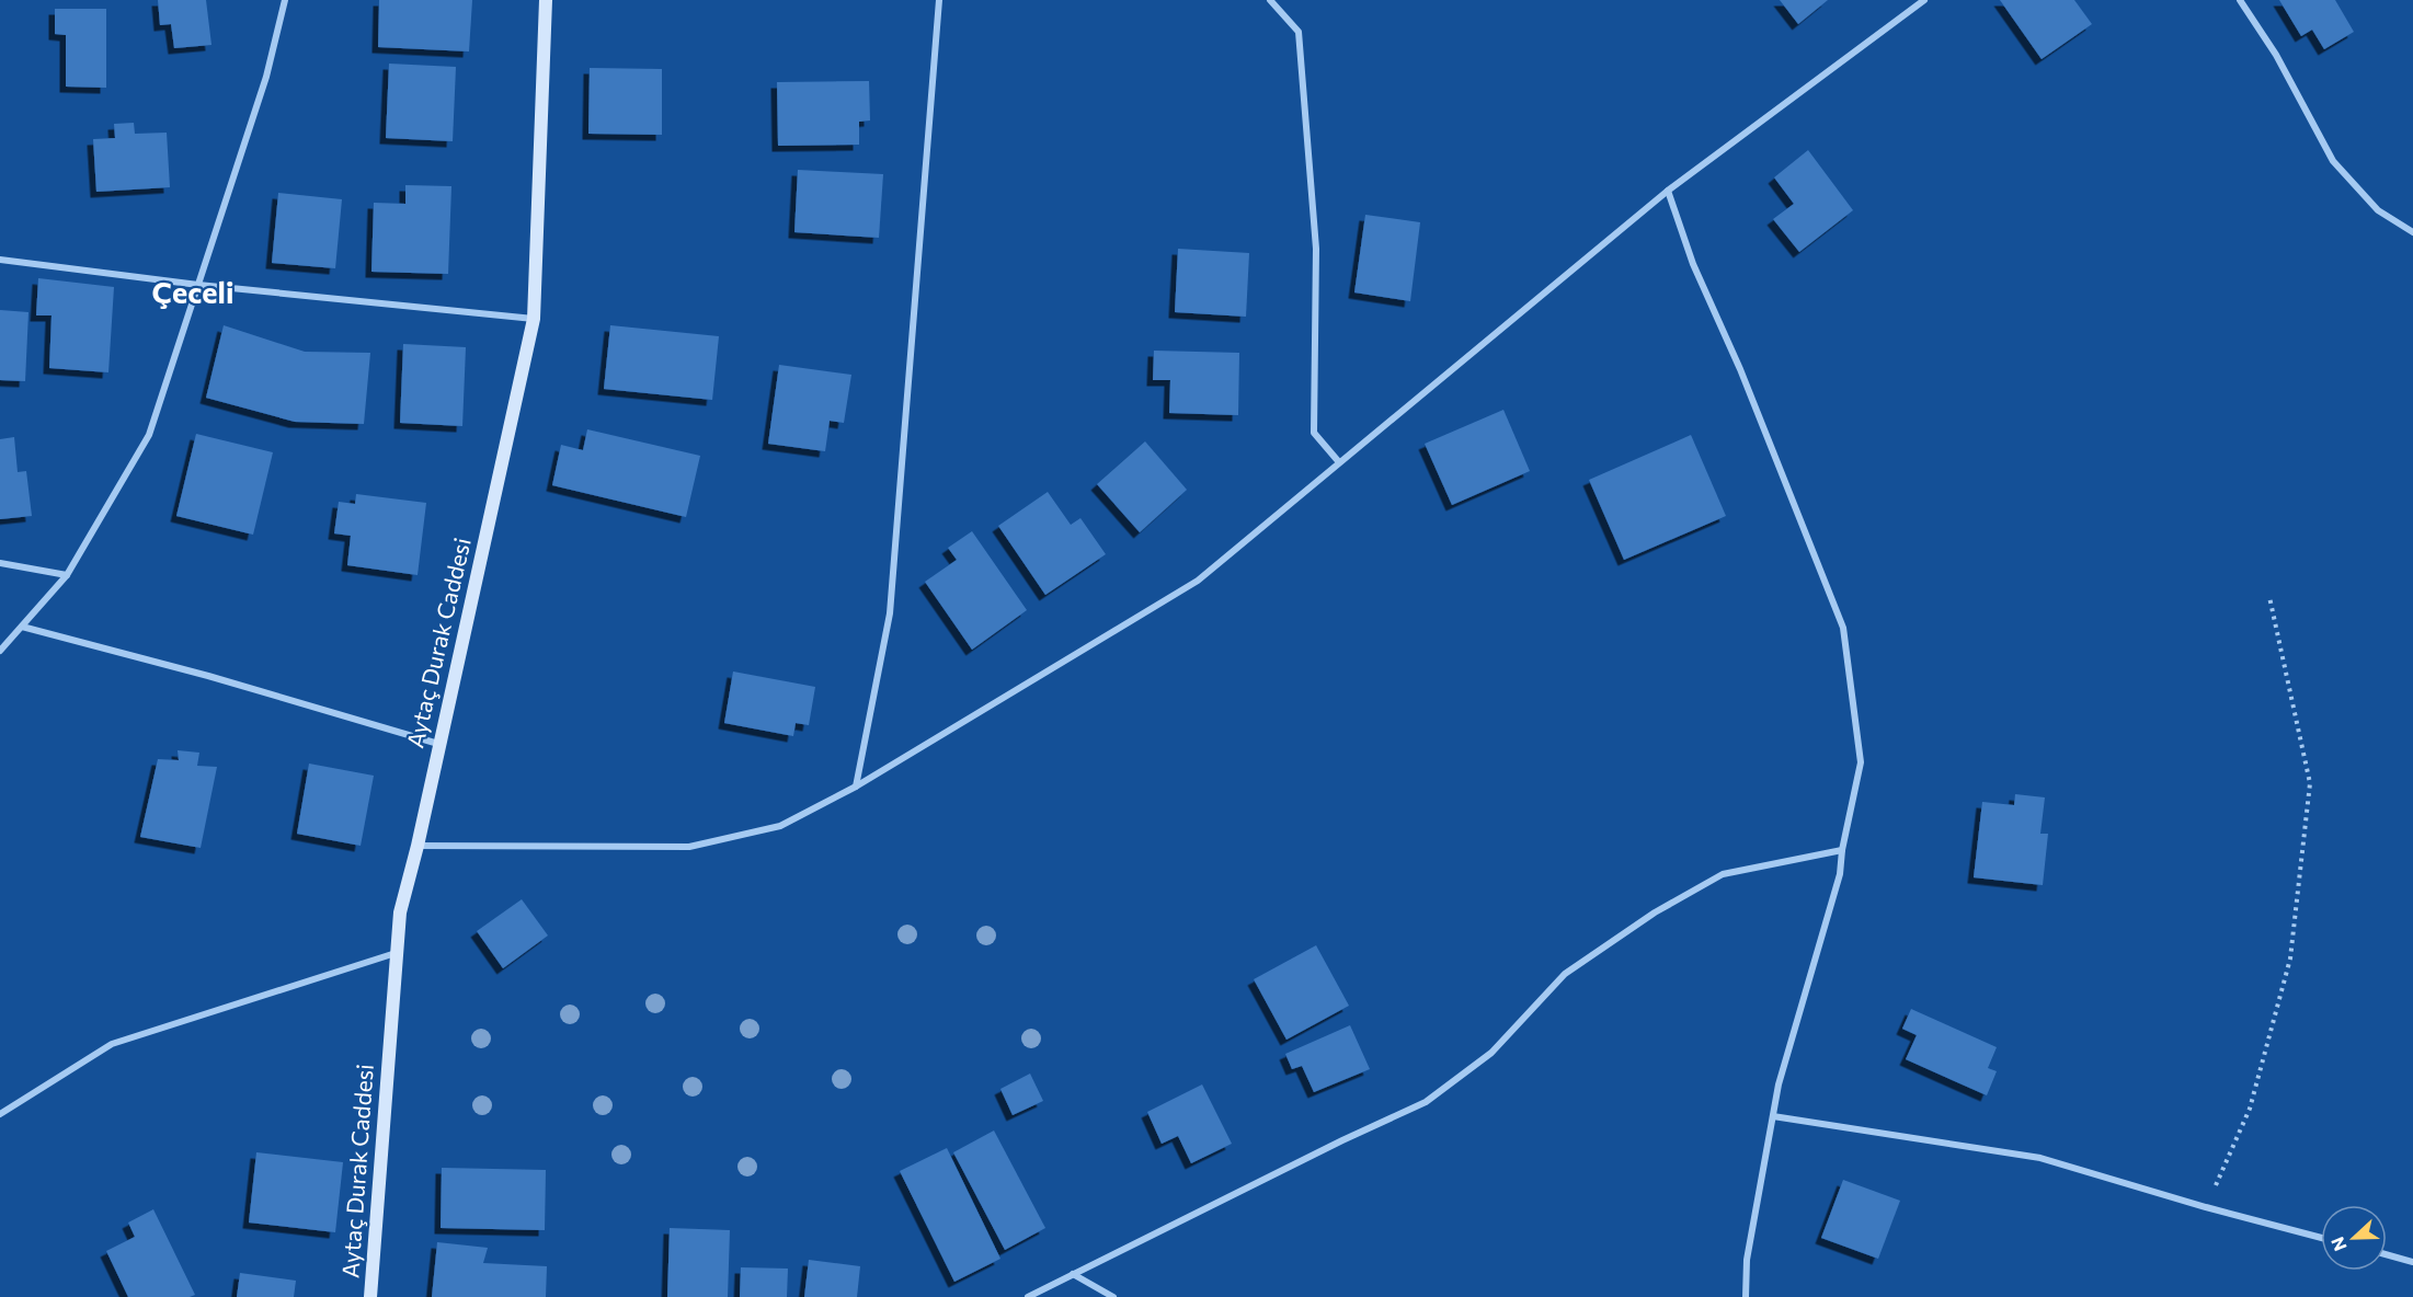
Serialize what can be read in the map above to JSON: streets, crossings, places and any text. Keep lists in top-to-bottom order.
{
  "streets": {
    "main road": ["Aytaç Durak Caddesi"]
  },
  "districts": ["Çeceli"],
  "north": "left"
}
